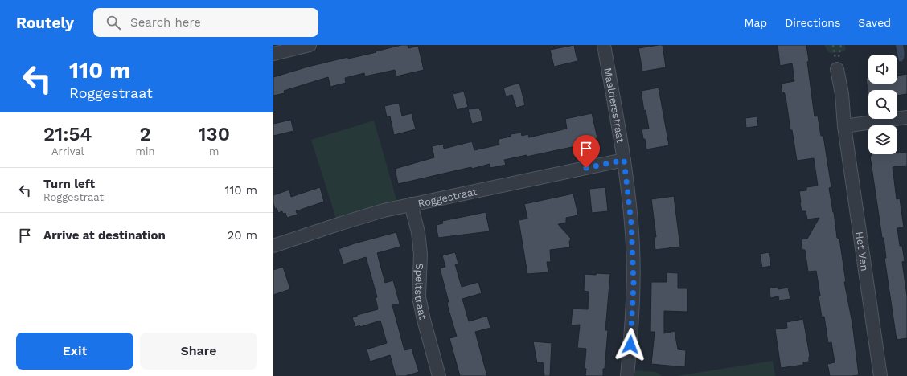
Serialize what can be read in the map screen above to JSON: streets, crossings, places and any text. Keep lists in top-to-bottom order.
{
  "streets": {
    "street": [
      "Maaldersstraat",
      "Roggestraat",
      "Het Ven",
      "Speltstraat"
    ]
  },
  "crossings": [
    ["Maaldersstraat", "Roggestraat"],
    ["Roggestraat", "Speltstraat"]
  ],
  "page": {
    "header": "Routely",
    "search": "Search here",
    "nav": ["Map", "Directions", "Saved"],
    "turn": ["110 m", "Roggestraat"],
    "eta": [
      "21:54",
      "Arrival",
      "2",
      "min",
      "130",
      "m"
    ],
    "list": [
      {
        "name": "Turn left",
        "note": "Roggestraat",
        "value": "110 m"
      },
      {
        "name": "Arrive at destination",
        "value": "20 m"
      }
    ],
    "buttons": ["Exit", "Share"]
  }
}
